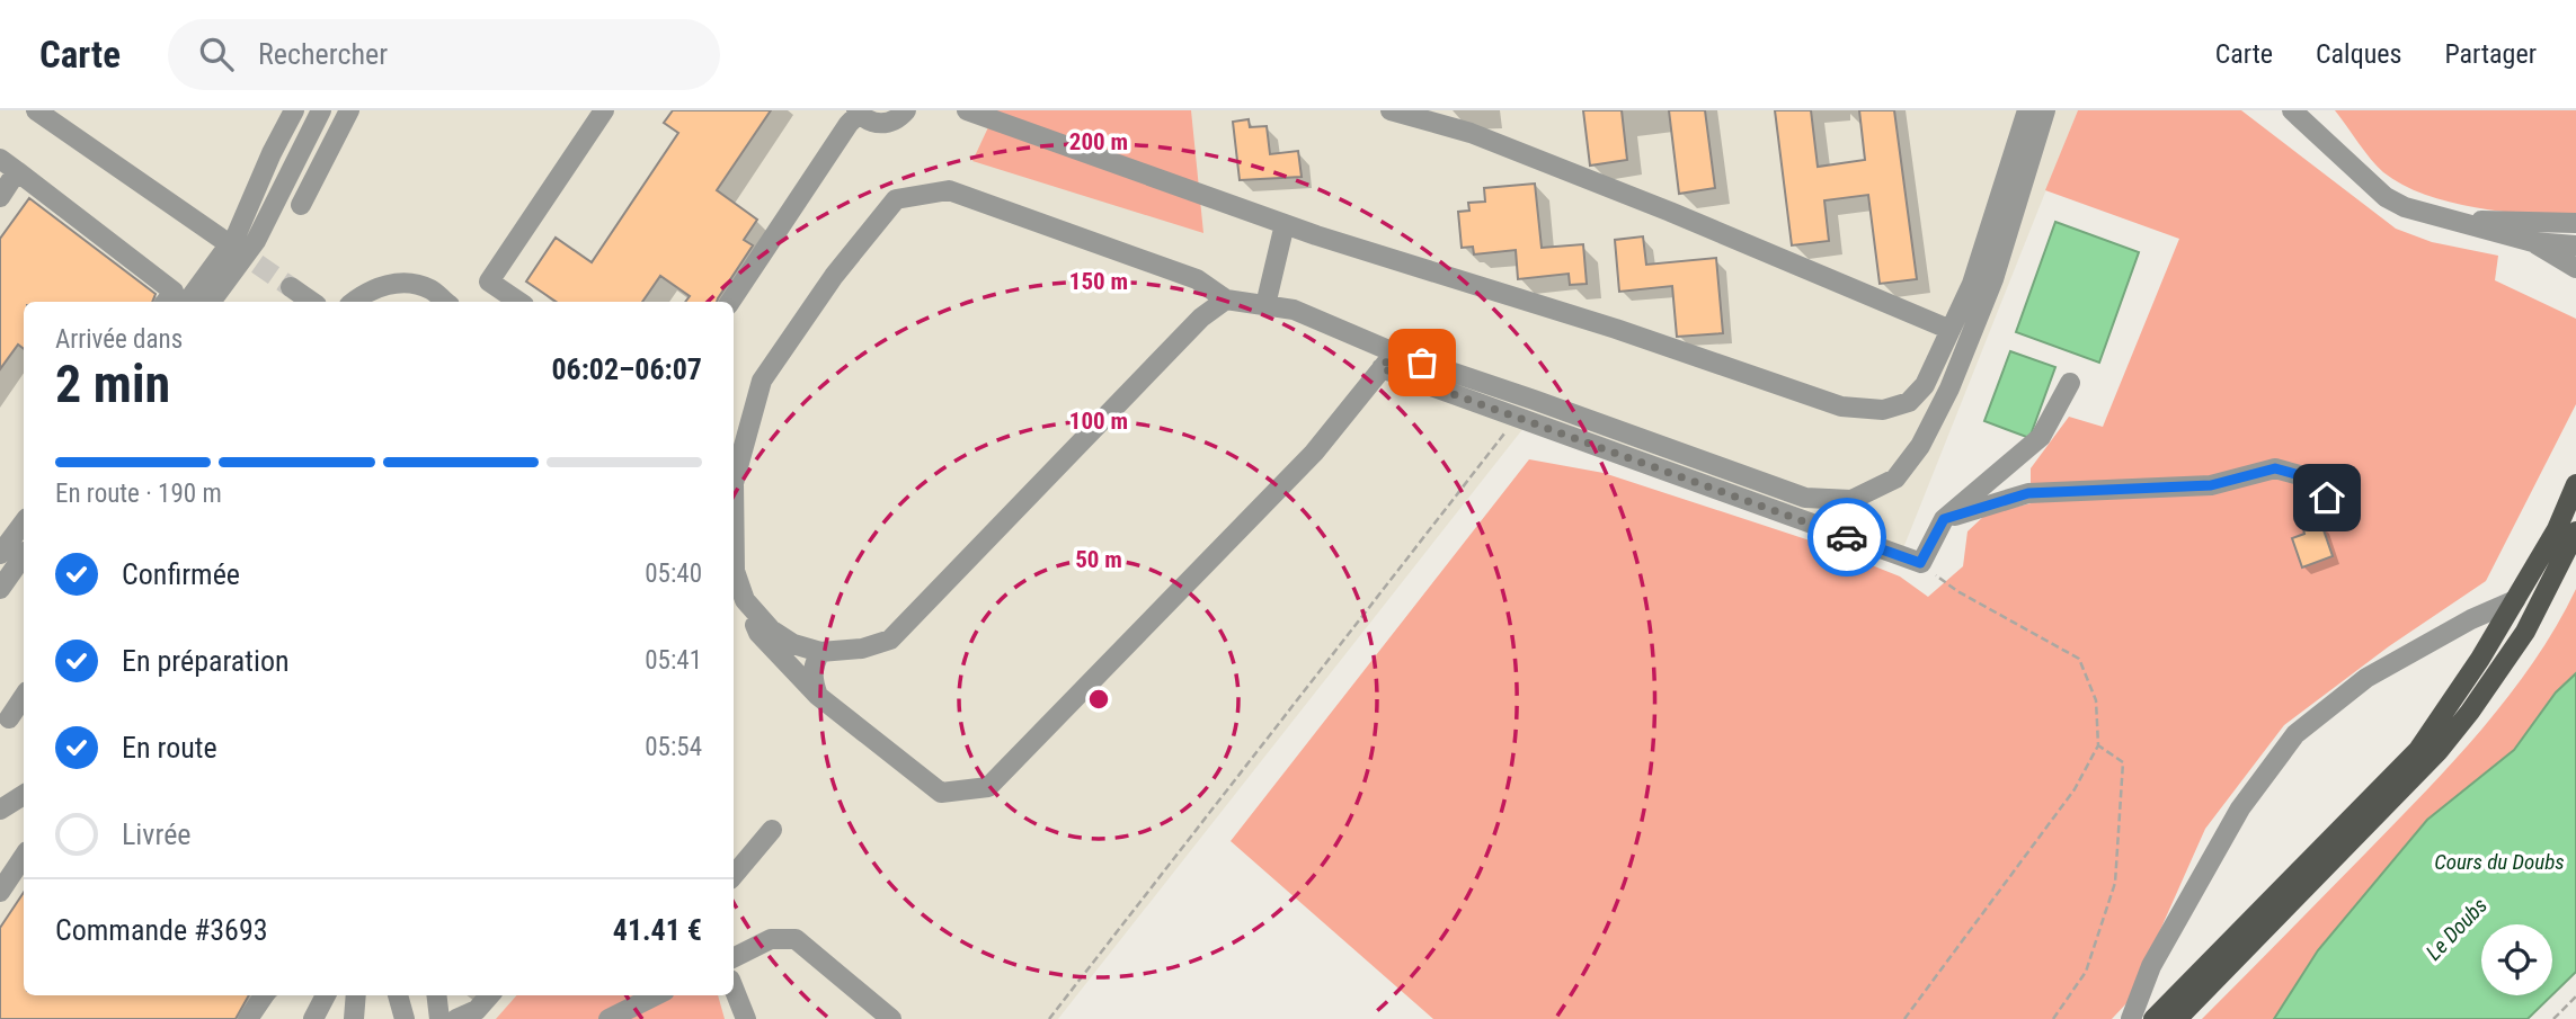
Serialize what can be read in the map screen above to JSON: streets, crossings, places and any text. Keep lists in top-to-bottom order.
{
  "water": ["Cours du Doubs", "Le Doubs"],
  "page": {
    "header": "Carte",
    "search": "Rechercher",
    "nav": ["Carte", "Calques", "Partager"],
    "heading": ["2 min", "Arrivée dans", "06:02–06:07"],
    "panel": ["Commande #3693", "41.41 €"],
    "bar": "En route · 190 m",
    "list": [
      ["Confirmée", "05:40"],
      ["En préparation", "05:41"],
      ["En route", "05:54"],
      "Livrée"
    ]
  },
  "rings": [
    "200 m",
    "150 m",
    "100 m",
    "50 m"
  ]
}
